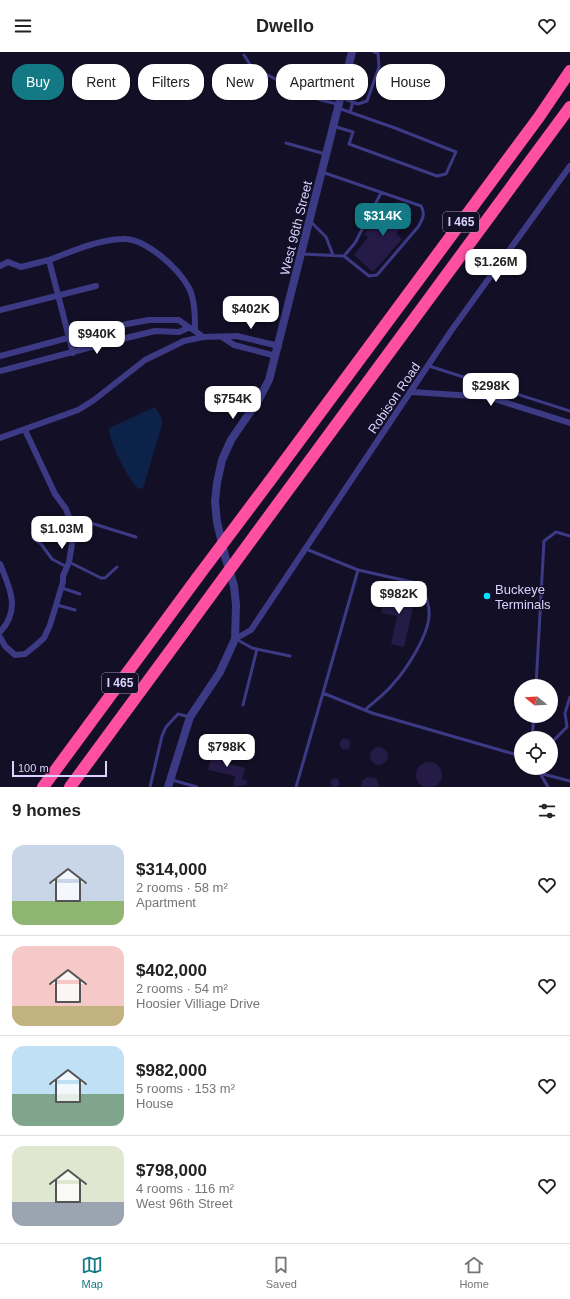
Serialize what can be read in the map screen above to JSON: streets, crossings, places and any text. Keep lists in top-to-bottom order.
{
  "streets": {
    "highway": ["I 465"],
    "street": ["West 96th Street", "Robison Road"]
  },
  "crossings": [
    ["West 96th Street", "Robison Road"]
  ],
  "places": ["Buckeye Terminals"],
  "scale_bar": "100 m",
  "north": "left",
  "page": {
    "header": "Dwello",
    "chip": [
      "Buy",
      "Rent",
      "Filters",
      "New",
      "Apartment",
      "House"
    ],
    "price": [
      "$314K",
      "$1.26M",
      "$402K",
      "$940K",
      "$298K",
      "$754K",
      "$1.03M",
      "$982K",
      "$798K"
    ],
    "scale": "100 m",
    "heading": "9 homes",
    "list": [
      {
        "name": "$314,000",
        "note": "2 rooms · 58 m² · Apartment"
      },
      {
        "name": "$402,000",
        "note": "2 rooms · 54 m² · Hoosier Villiage Drive"
      },
      {
        "name": "$982,000",
        "note": "5 rooms · 153 m² · House"
      },
      {
        "name": "$798,000",
        "note": "4 rooms · 116 m² · West 96th Street"
      }
    ],
    "tabs": ["Map", "Saved", "Home"]
  }
}
